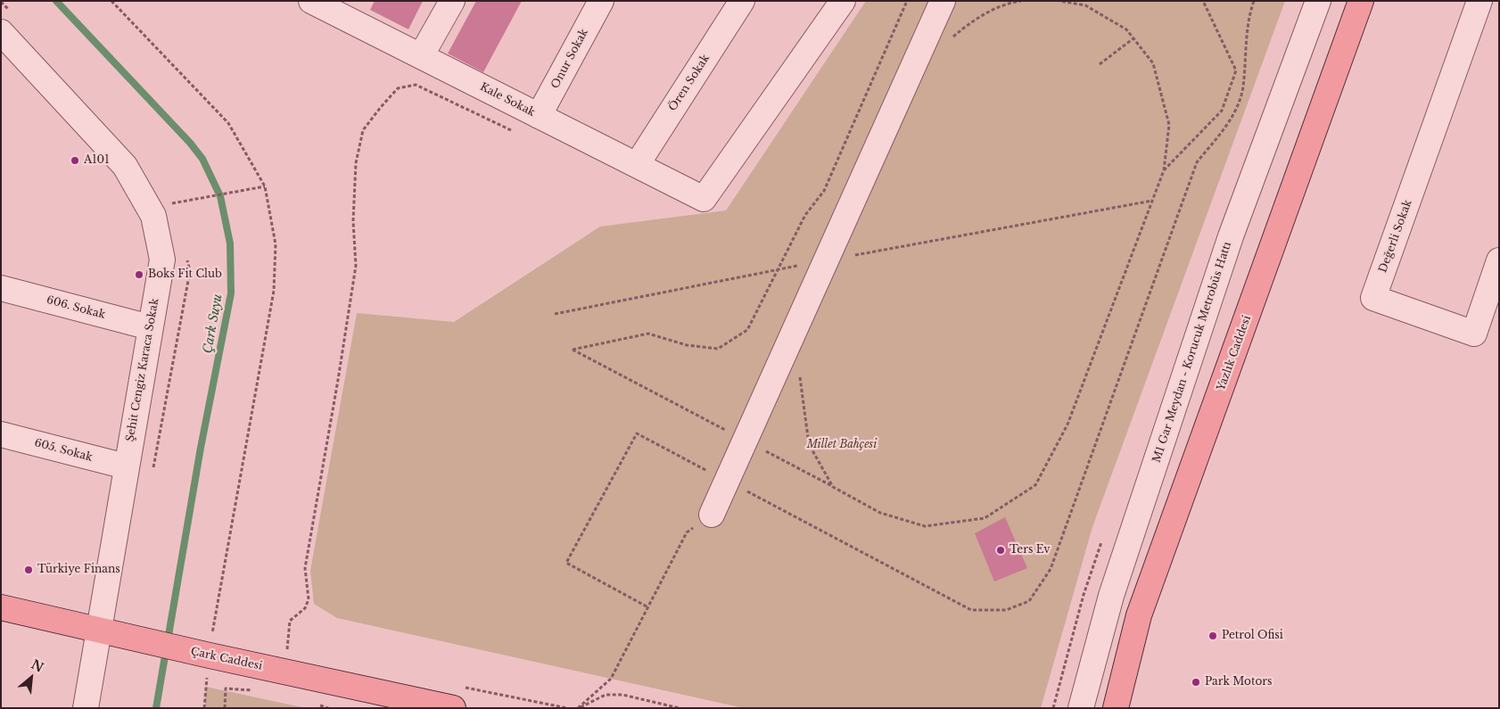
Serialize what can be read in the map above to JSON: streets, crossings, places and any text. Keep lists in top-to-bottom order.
{
  "streets": {
    "main road": ["Yazlık Caddesi", "Çark Caddesi"],
    "street": [
      "Onur Sokak",
      "Ören Sokak",
      "Kale Sokak",
      "Değerli Sokak",
      "606. Sokak",
      "M1 Gar Meydan - Korucuk Metrobüs Hattı",
      "Şehit Cengiz Karaca Sokak",
      "605. Sokak"
    ]
  },
  "crossings": [
    ["Onur Sokak", "Kale Sokak"],
    ["Ören Sokak", "Kale Sokak"],
    ["606. Sokak", "Şehit Cengiz Karaca Sokak"],
    ["Şehit Cengiz Karaca Sokak", "605. Sokak"],
    ["Şehit Cengiz Karaca Sokak", "Çark Caddesi"]
  ],
  "water": ["Çark Suyu"],
  "parks": ["Millet Bahçesi"],
  "places": [
    "A101",
    "Boks Fit Club",
    "Ters Ev",
    "Türkiye Finans",
    "Petrol Ofisi",
    "Park Motors"
  ],
  "north": "top right"
}
